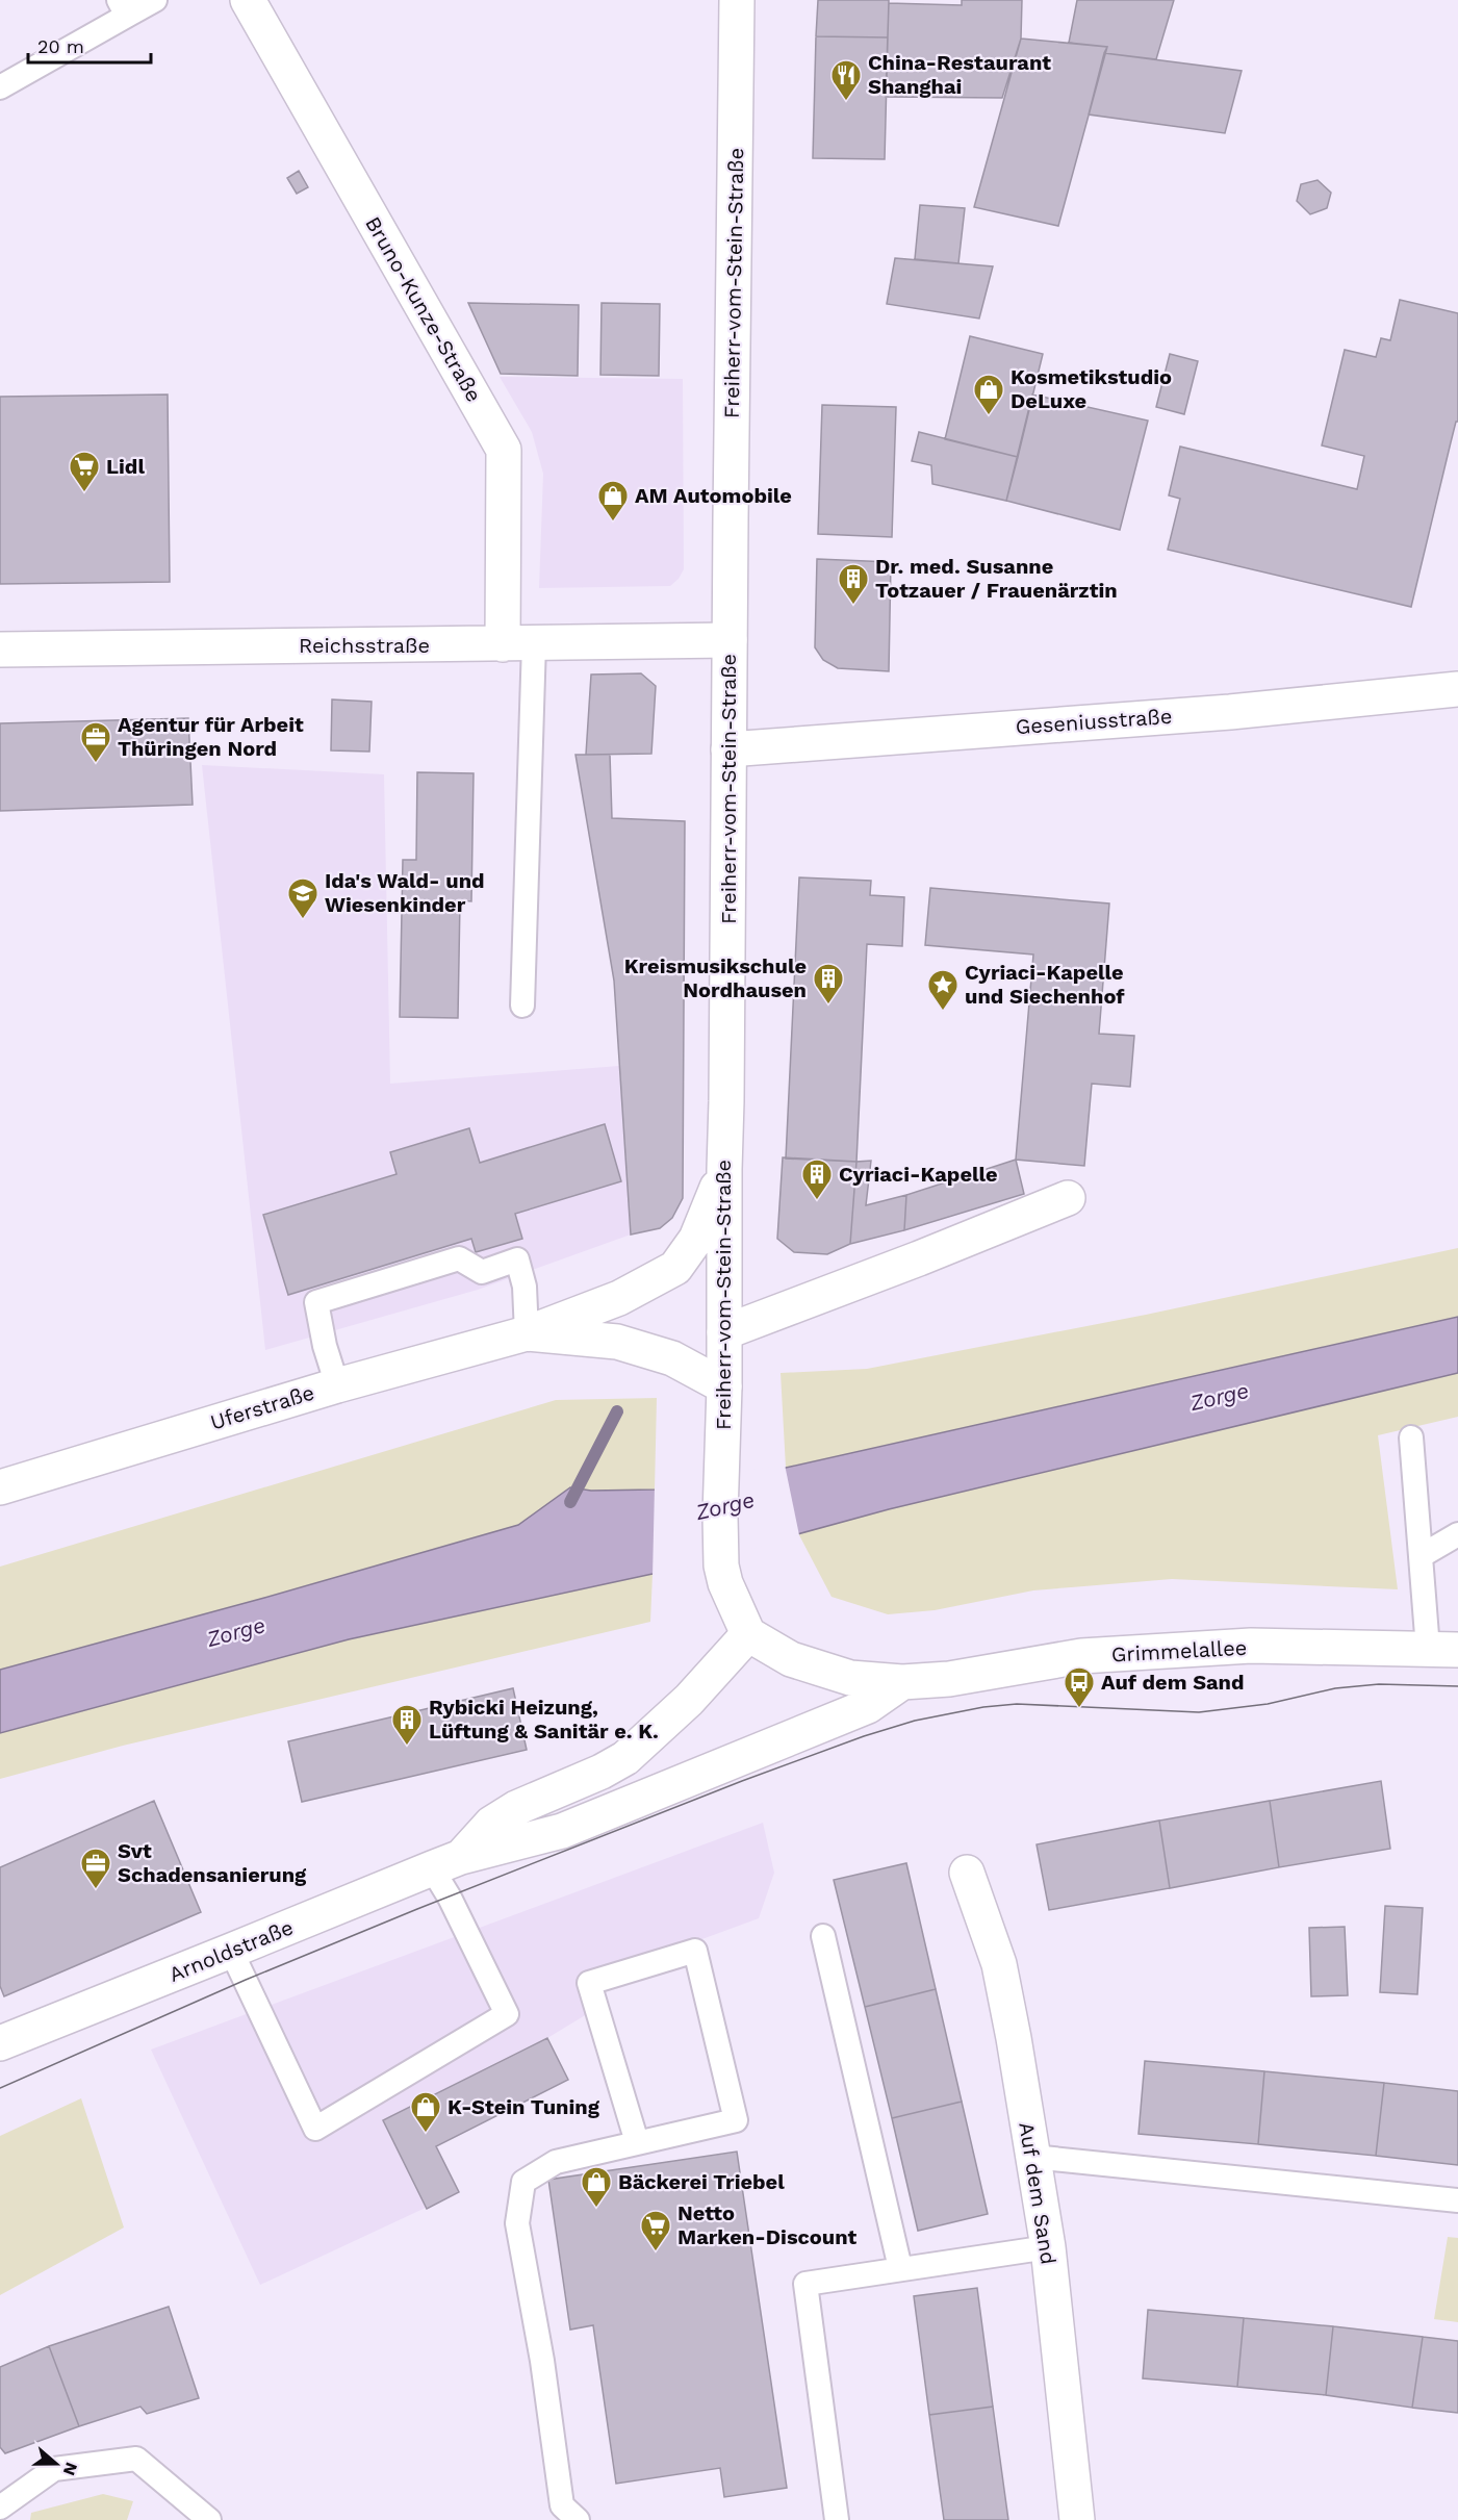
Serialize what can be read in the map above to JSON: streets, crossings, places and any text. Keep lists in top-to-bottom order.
{
  "streets": {
    "main road": [
      "Freiherr-vom-Stein-Straße",
      "Bruno-Kunze-Straße",
      "Reichsstraße",
      "Geseniusstraße",
      "Uferstraße",
      "Grimmelallee",
      "Arnoldstraße",
      "Auf dem Sand"
    ]
  },
  "crossings": [
    ["Freiherr-vom-Stein-Straße", "Reichsstraße"],
    ["Freiherr-vom-Stein-Straße", "Geseniusstraße"],
    ["Freiherr-vom-Stein-Straße", "Uferstraße"],
    ["Bruno-Kunze-Straße", "Reichsstraße"],
    ["Grimmelallee", "Arnoldstraße"]
  ],
  "water": ["Zorge"],
  "places": {
    "restaurant": ["China-Restaurant Shanghai"],
    "shop": [
      "Kosmetikstudio DeLuxe",
      "AM Automobile",
      "K-Stein Tuning",
      "Bäckerei Triebel"
    ],
    "supermarket": ["Lidl", "Netto Marken-Discount"],
    "building": [
      "Dr. med. Susanne Totzauer / Frauenärztin",
      "Kreismusikschule Nordhausen",
      "Cyriaci-Kapelle",
      "Rybicki Heizung, Lüftung & Sanitär e. K."
    ],
    "office": ["Agentur für Arbeit Thüringen Nord", "Svt Schadensanierung"],
    "school or university": ["Ida's Wald- und Wiesenkinder"],
    "place": ["Cyriaci-Kapelle und Siechenhof"],
    "bus stop": ["Auf dem Sand"]
  },
  "scale_bar": "20 m",
  "north": "right"
}
